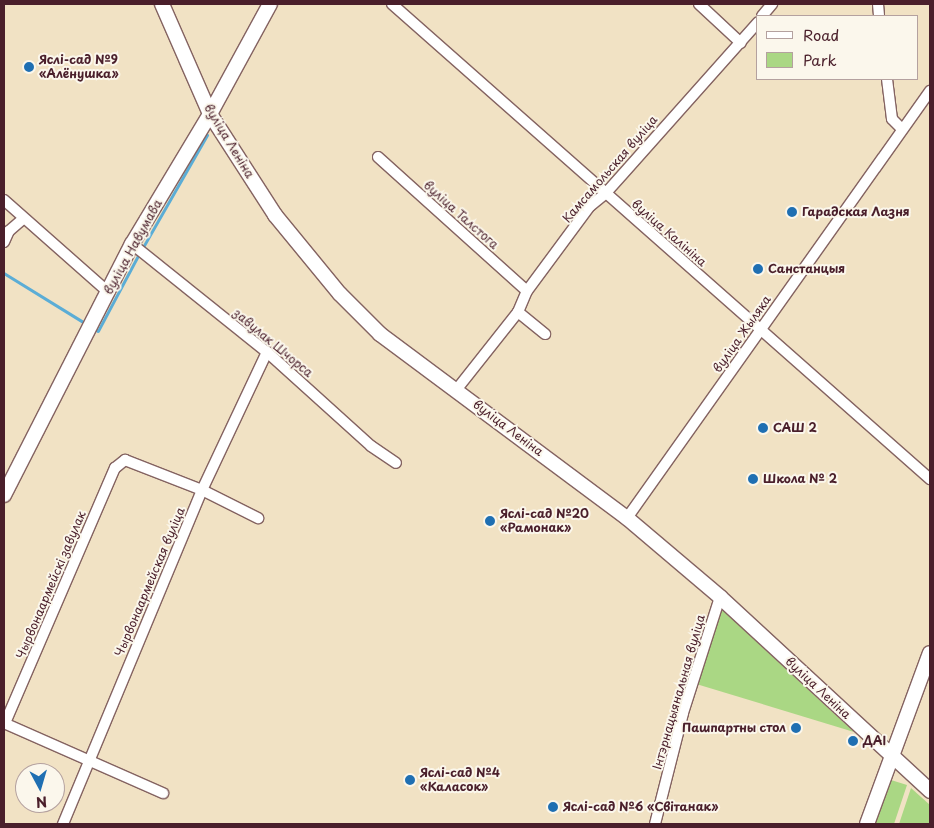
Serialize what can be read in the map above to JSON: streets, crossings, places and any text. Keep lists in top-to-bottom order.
{
  "streets": {
    "street": [
      "вуліца Леніна",
      "Камсамольская вуліца",
      "вуліца Талстога",
      "вуліца Калініна",
      "вуліца Навумава",
      "вуліца Жыляка",
      "завулак Шчорса",
      "Чырвонаармейская вуліца",
      "Чырвонаармейскі завулак",
      "Інтэрнацыянальная вуліца"
    ]
  },
  "crossings": [
    ["вуліца Леніна", "Камсамольская вуліца"],
    ["вуліца Леніна", "вуліца Навумава"],
    ["вуліца Леніна", "вуліца Жыляка"],
    ["вуліца Леніна", "Інтэрнацыянальная вуліца"],
    ["Камсамольская вуліца", "вуліца Талстога"],
    ["Камсамольская вуліца", "вуліца Калініна"],
    ["вуліца Калініна", "вуліца Жыляка"],
    ["вуліца Навумава", "завулак Шчорса"],
    ["завулак Шчорса", "Чырвонаармейская вуліца"],
    ["Чырвонаармейская вуліца", "Чырвонаармейскі завулак"]
  ],
  "places": [
    "Яслі-сад №9 «Алёнушка»",
    "Гарадская Лазня",
    "Санстанцыя",
    "САШ 2",
    "Школа № 2",
    "Яслі-сад №20 «Рамонак»",
    "Пашпартны стол",
    "ДАІ",
    "Яслі-сад №4 «Каласок»",
    "Яслі-сад №6 «Світанак»"
  ],
  "legend": ["Road", "Park"],
  "north": "bottom"
}
